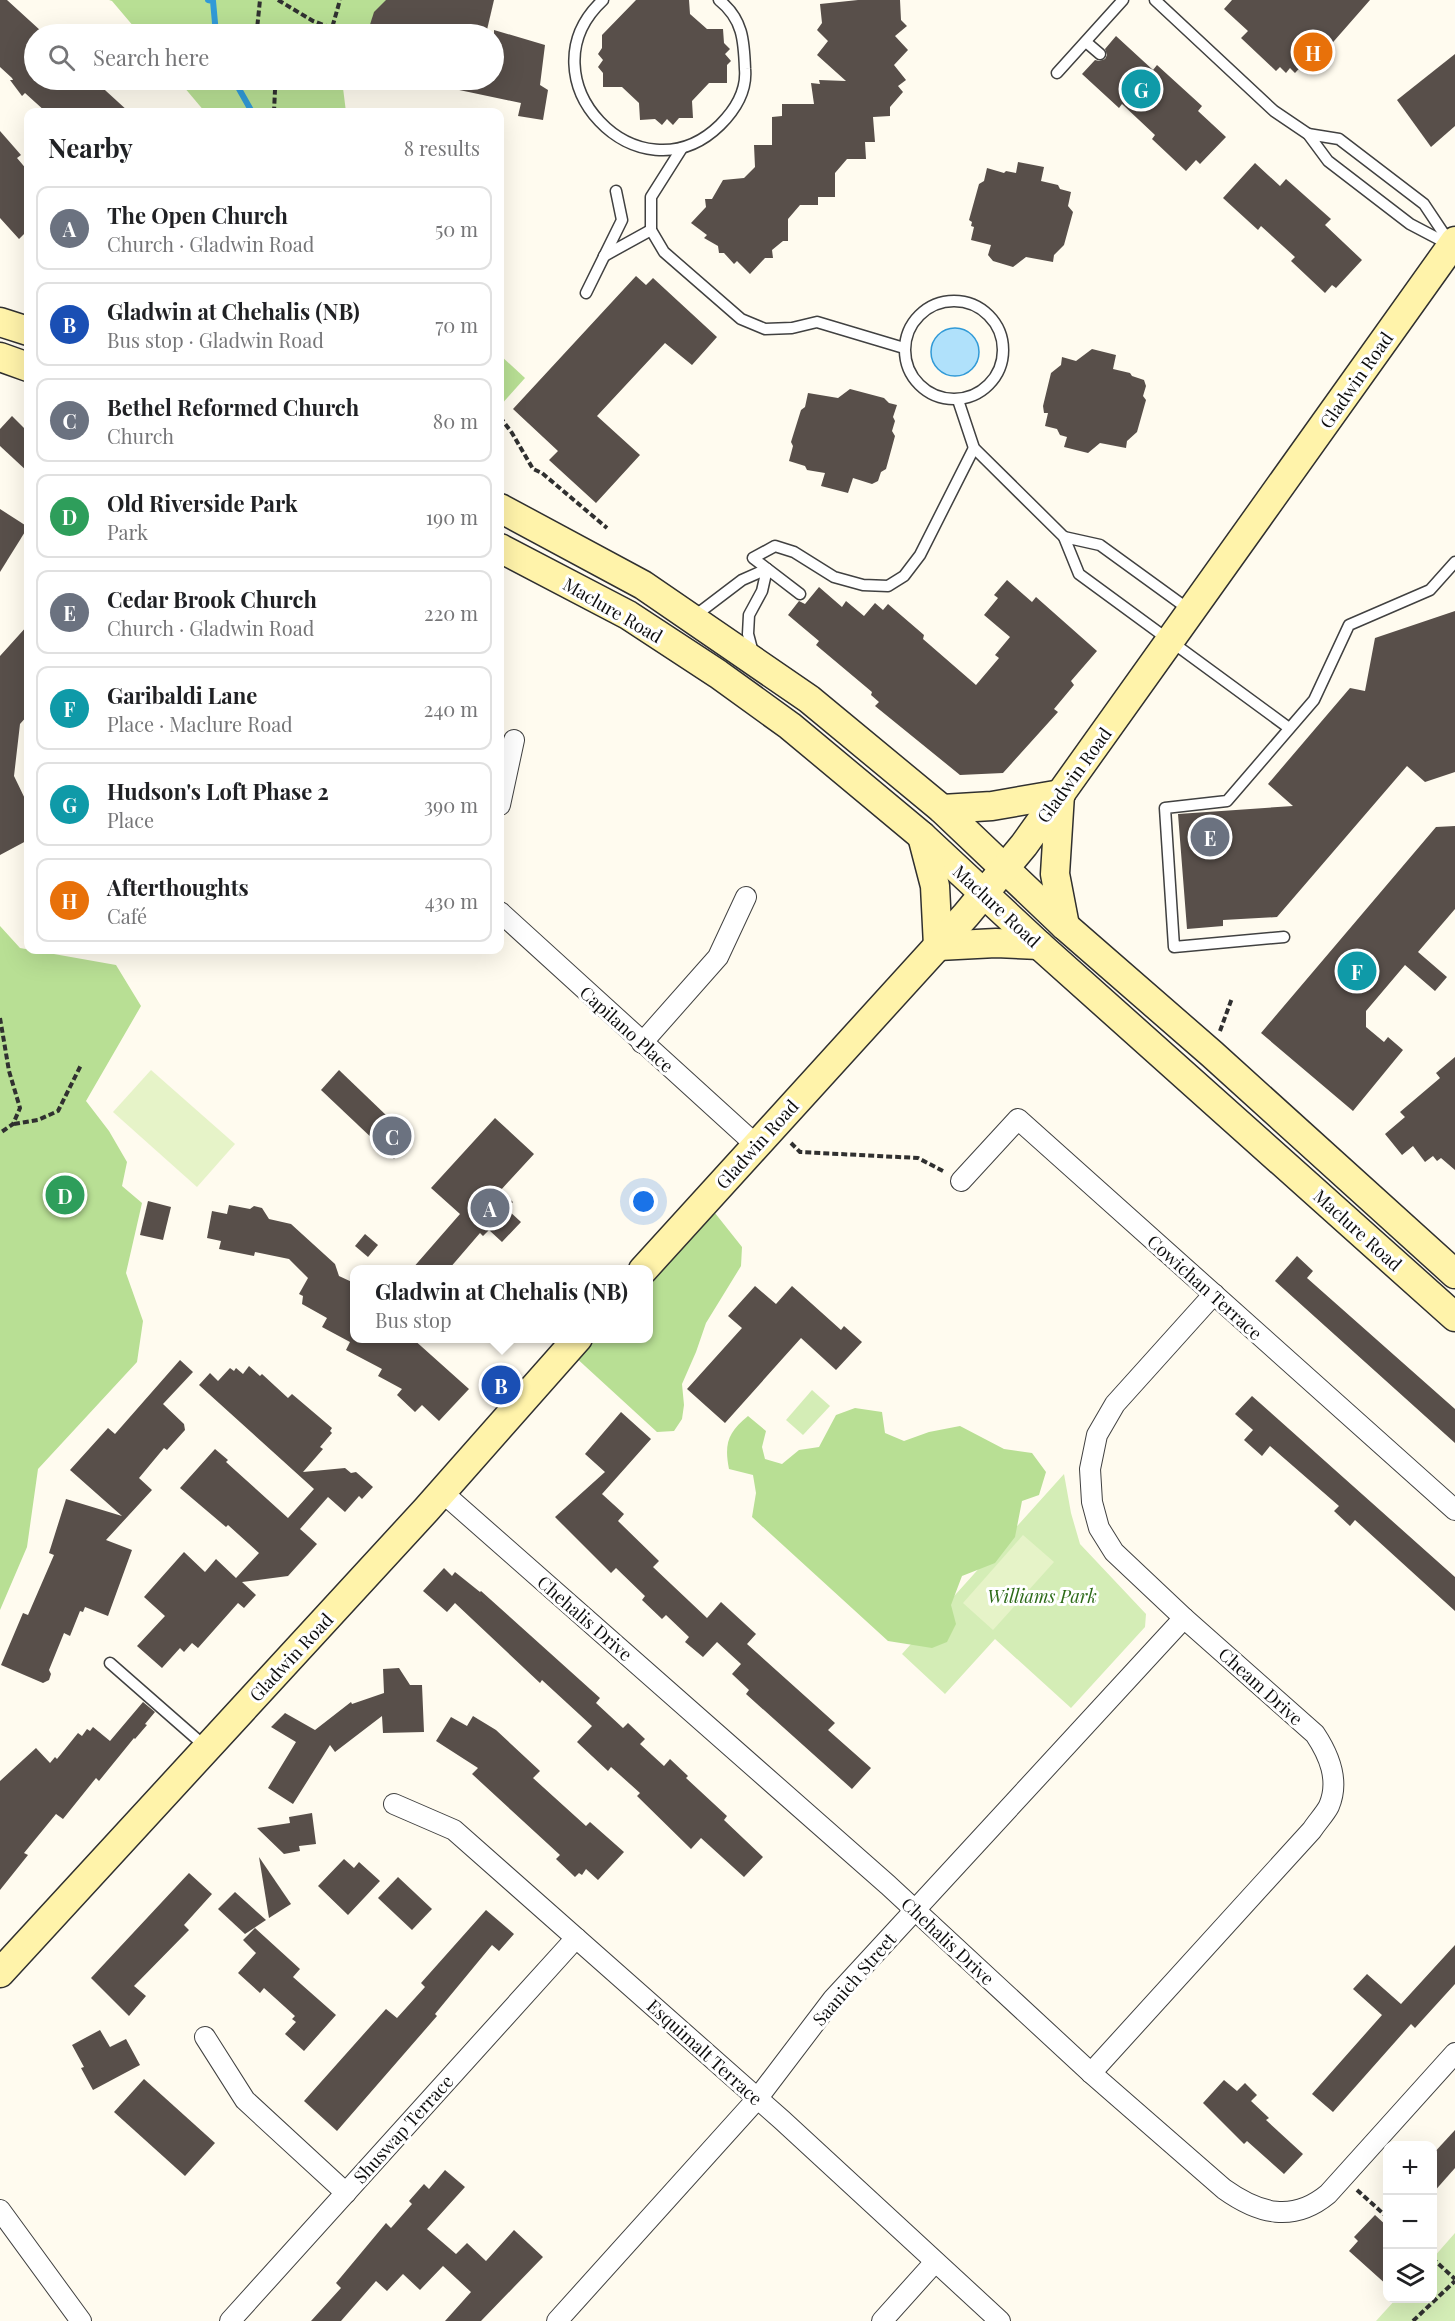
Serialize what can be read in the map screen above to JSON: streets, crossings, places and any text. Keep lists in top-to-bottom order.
{
  "streets": {
    "main road": ["Gladwin Road", "Maclure Road"],
    "street": [
      "Capilano Place",
      "Cowichan Terrace",
      "Chehalis Drive",
      "Cheam Drive",
      "Saanich Street",
      "Esquimalt Terrace",
      "Shuswap Terrace"
    ]
  },
  "crossings": [
    ["Gladwin Road", "Maclure Road"],
    ["Gladwin Road", "Capilano Place"],
    ["Gladwin Road", "Chehalis Drive"],
    ["Cowichan Terrace", "Cheam Drive"],
    ["Chehalis Drive", "Cheam Drive"],
    ["Chehalis Drive", "Saanich Street"],
    ["Cheam Drive", "Saanich Street"],
    ["Saanich Street", "Esquimalt Terrace"],
    ["Esquimalt Terrace", "Shuswap Terrace"]
  ],
  "parks": ["Williams Park"],
  "page": {
    "search": "Search here",
    "pins": [
      "H",
      "G",
      "E",
      "F",
      "C",
      "D",
      "A",
      "B"
    ],
    "heading": ["Nearby", "8 results"],
    "list": [
      {
        "mark": "A",
        "name": "The Open Church",
        "note": "Church · Gladwin Road",
        "value": "50 m"
      },
      {
        "mark": "B",
        "name": "Gladwin at Chehalis (NB)",
        "note": "Bus stop · Gladwin Road",
        "value": "70 m"
      },
      {
        "mark": "C",
        "name": "Bethel Reformed Church",
        "note": "Church",
        "value": "80 m"
      },
      {
        "mark": "D",
        "name": "Old Riverside Park",
        "note": "Park",
        "value": "190 m"
      },
      {
        "mark": "E",
        "name": "Cedar Brook Church",
        "note": "Church · Gladwin Road",
        "value": "220 m"
      },
      {
        "mark": "F",
        "name": "Garibaldi Lane",
        "note": "Place · Maclure Road",
        "value": "240 m"
      },
      {
        "mark": "G",
        "name": "Hudson's Loft Phase 2",
        "note": "Place",
        "value": "390 m"
      },
      {
        "mark": "H",
        "name": "Afterthoughts",
        "note": "Café",
        "value": "430 m"
      }
    ],
    "popup": ["Gladwin at Chehalis (NB)", "Bus stop"],
    "map_buttons": ["+", "−"]
  }
}
